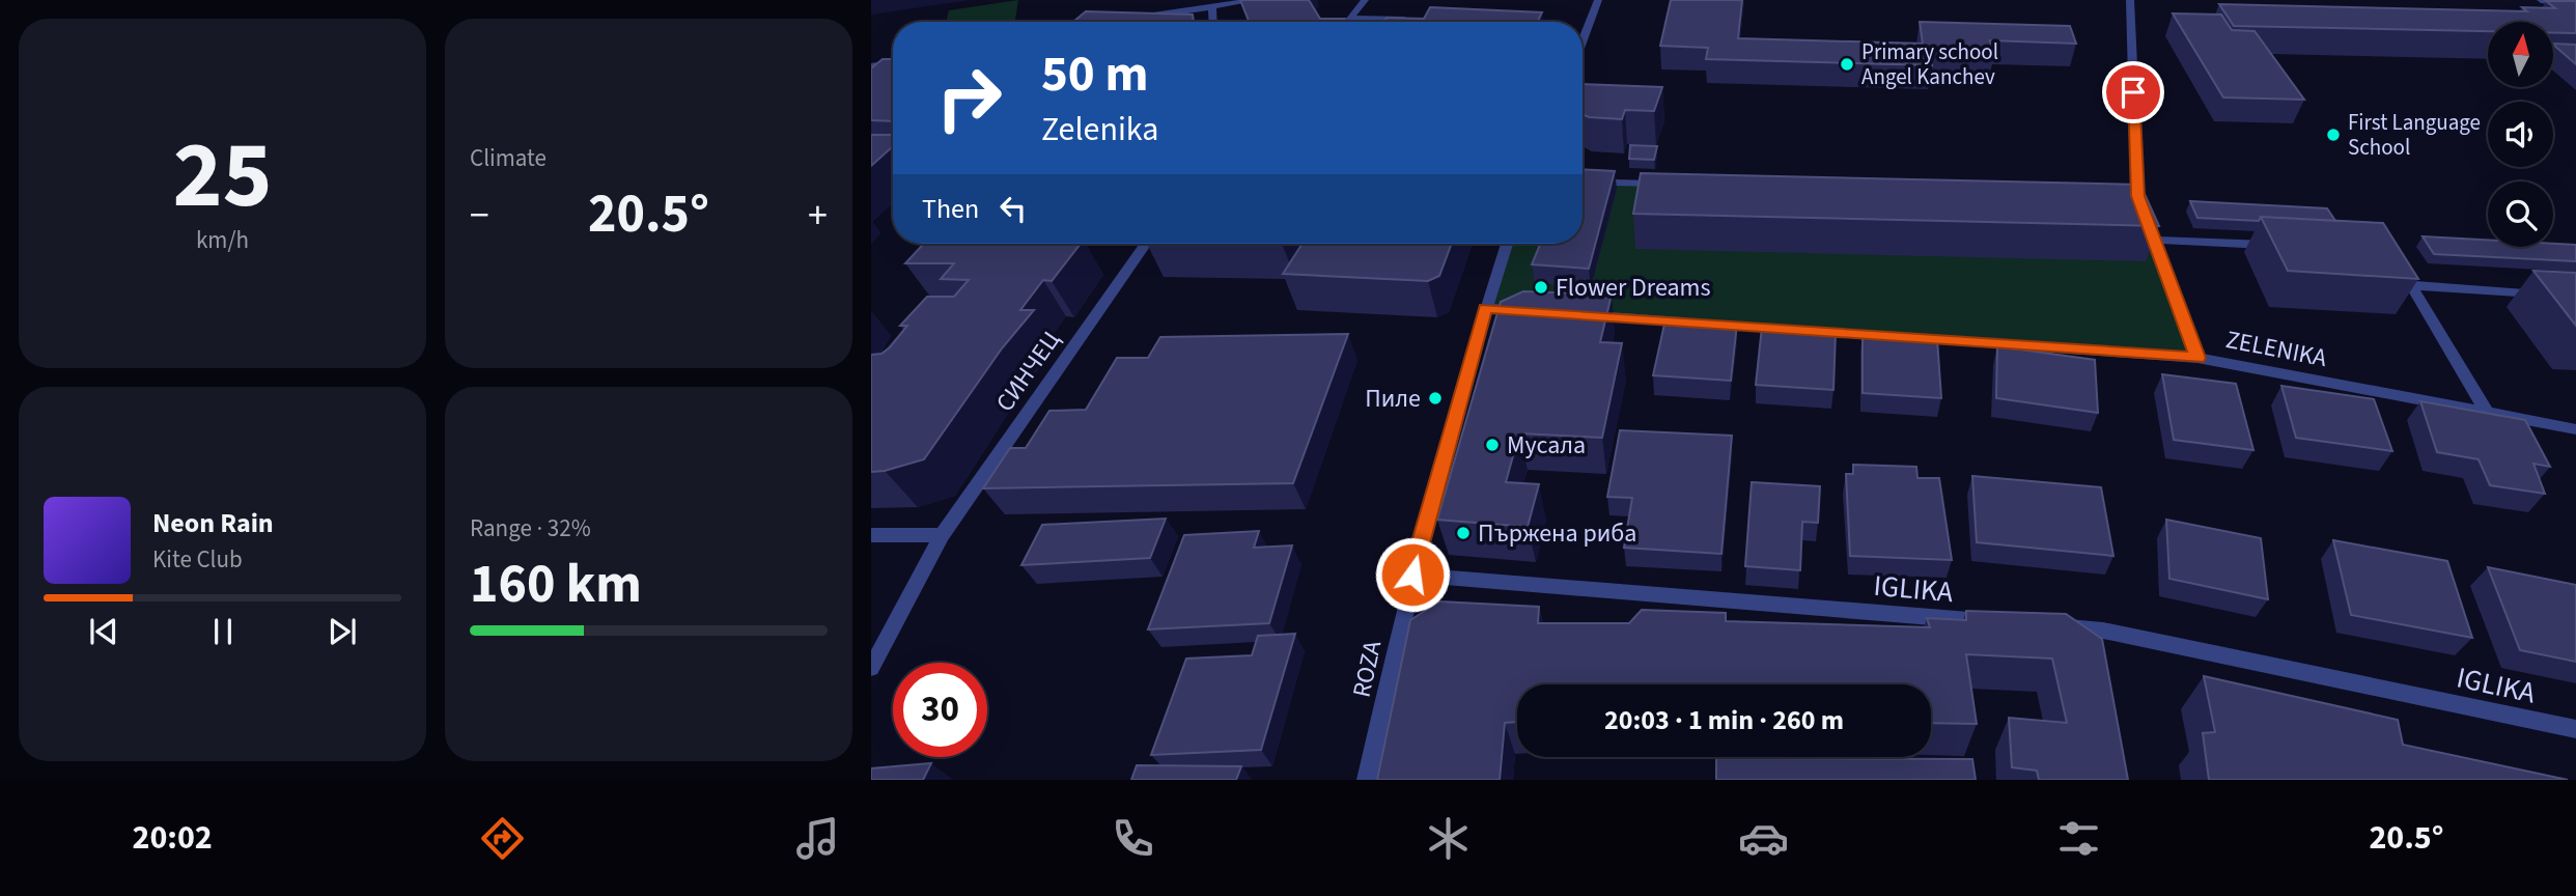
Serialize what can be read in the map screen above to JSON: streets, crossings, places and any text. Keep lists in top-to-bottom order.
{
  "streets": {
    "street": [
      "ZELENIKA",
      "СИНЧЕЦ",
      "IGLIKA",
      "ROZA"
    ]
  },
  "crossings": [
    ["IGLIKA", "ROZA"]
  ],
  "places": [
    "Primary school Angel Kanchev",
    "First Language School",
    "Flower Dreams",
    "Пиле",
    "Мусала",
    "Пържена риба"
  ],
  "north": "top",
  "page": {
    "tile": [
      ["25", "km/h"],
      "Climate",
      ["Range · 32%", "160 km"]
    ],
    "turn": ["50 m", "Zelenika"],
    "then": "Then",
    "heat": ["−", "20.5°", "+"],
    "song": ["Neon Rain", "Kite Club"],
    "limit": "30",
    "trip": "20:03 · 1 min · 260 m",
    "tabs": ["20:02", "20.5°"]
  }
}
